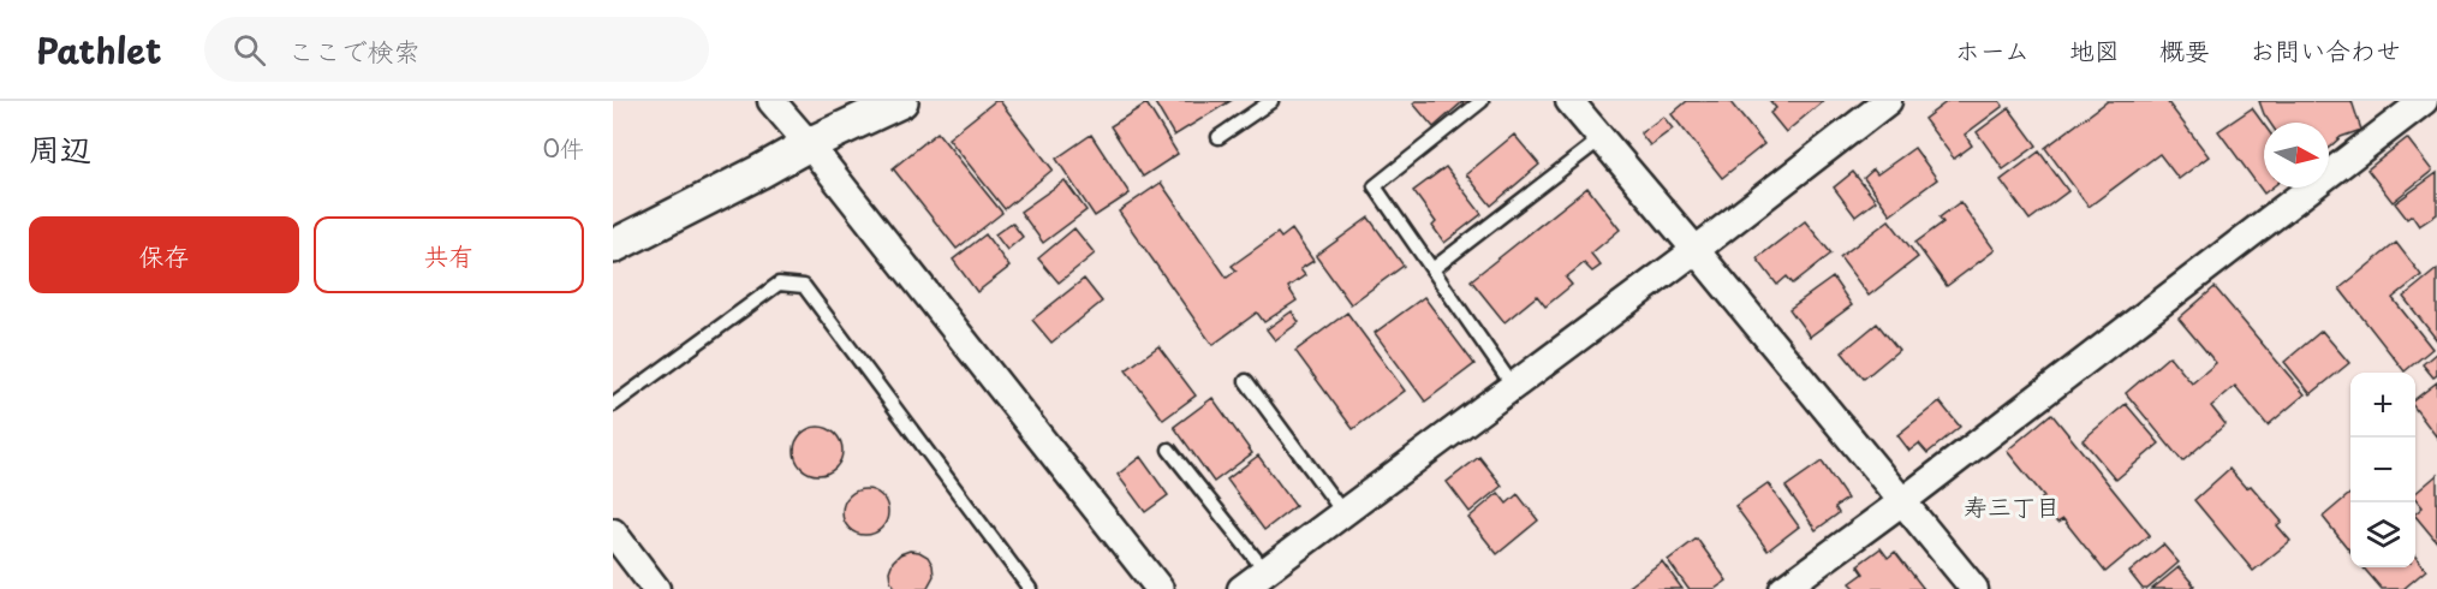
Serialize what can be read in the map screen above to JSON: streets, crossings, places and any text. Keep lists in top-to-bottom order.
{
  "districts": ["寿三丁目"],
  "north": "right",
  "page": {
    "header": "Pathlet",
    "search": "ここで検索",
    "nav": [
      "ホーム",
      "地図",
      "概要",
      "お問い合わせ"
    ],
    "heading": ["周辺", "0件"],
    "buttons": ["保存", "共有"],
    "map_buttons": ["+", "−"]
  }
}
